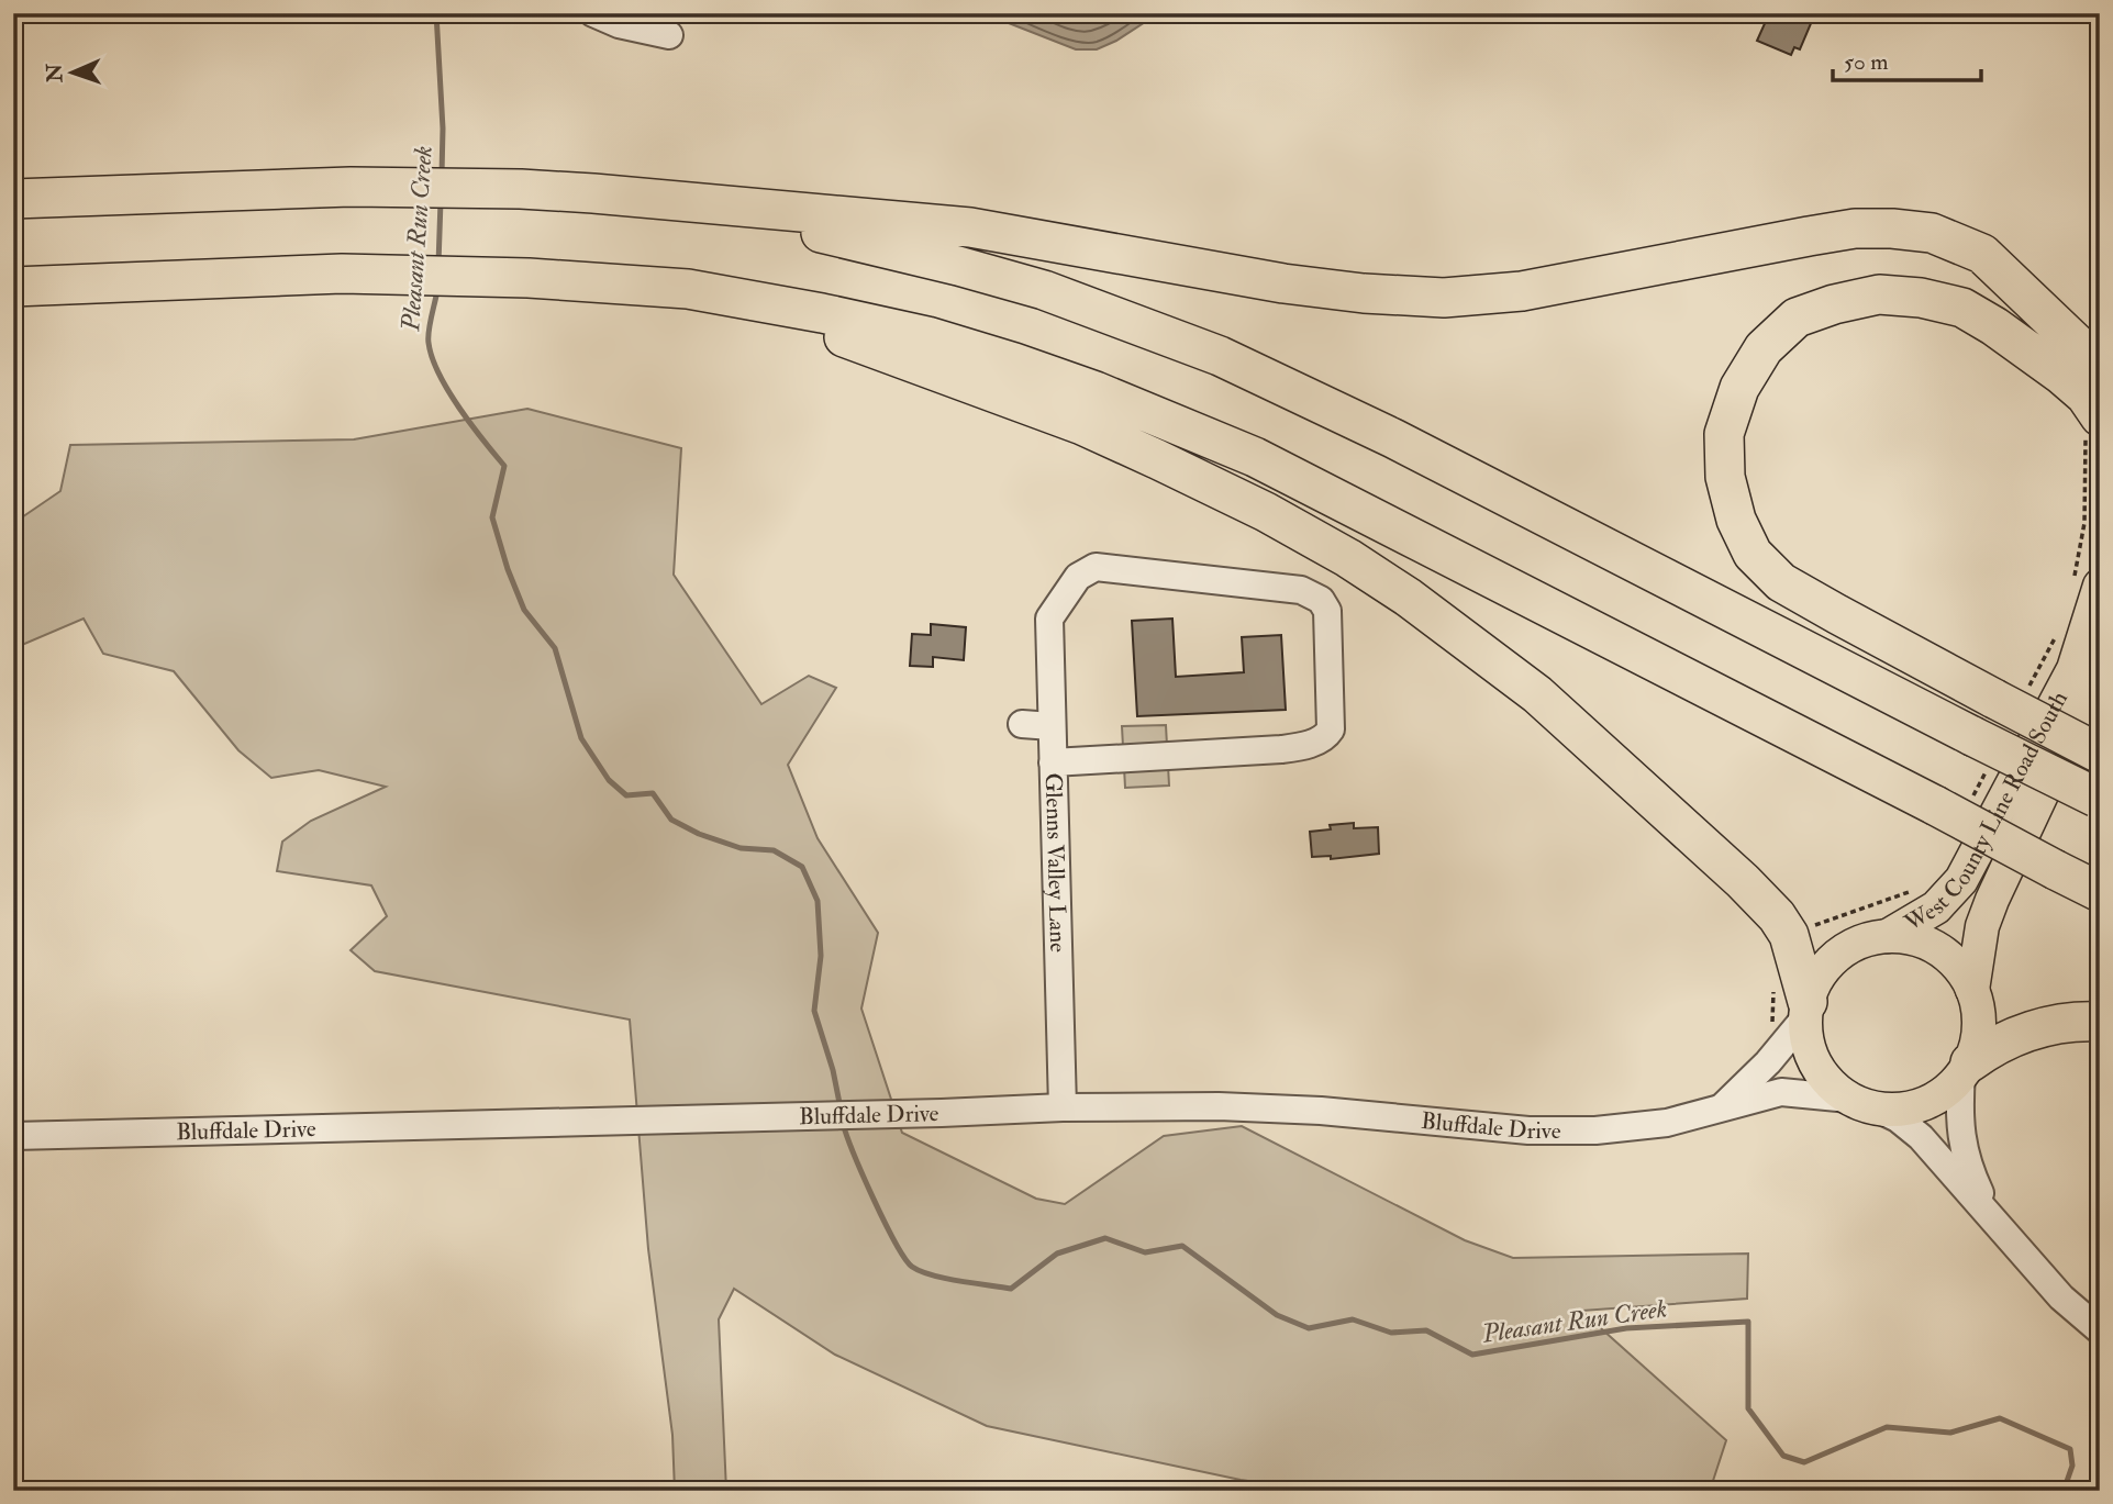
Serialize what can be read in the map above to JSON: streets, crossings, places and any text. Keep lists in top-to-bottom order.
{
  "streets": {
    "main road": ["West County Line Road South"],
    "street": ["Glenns Valley Lane", "Bluffdale Drive"]
  },
  "crossings": [
    ["West County Line Road South", "Bluffdale Drive"],
    ["Glenns Valley Lane", "Bluffdale Drive"]
  ],
  "water": ["Pleasant Run Creek"],
  "scale_bar": "50 m",
  "north": "left"
}
